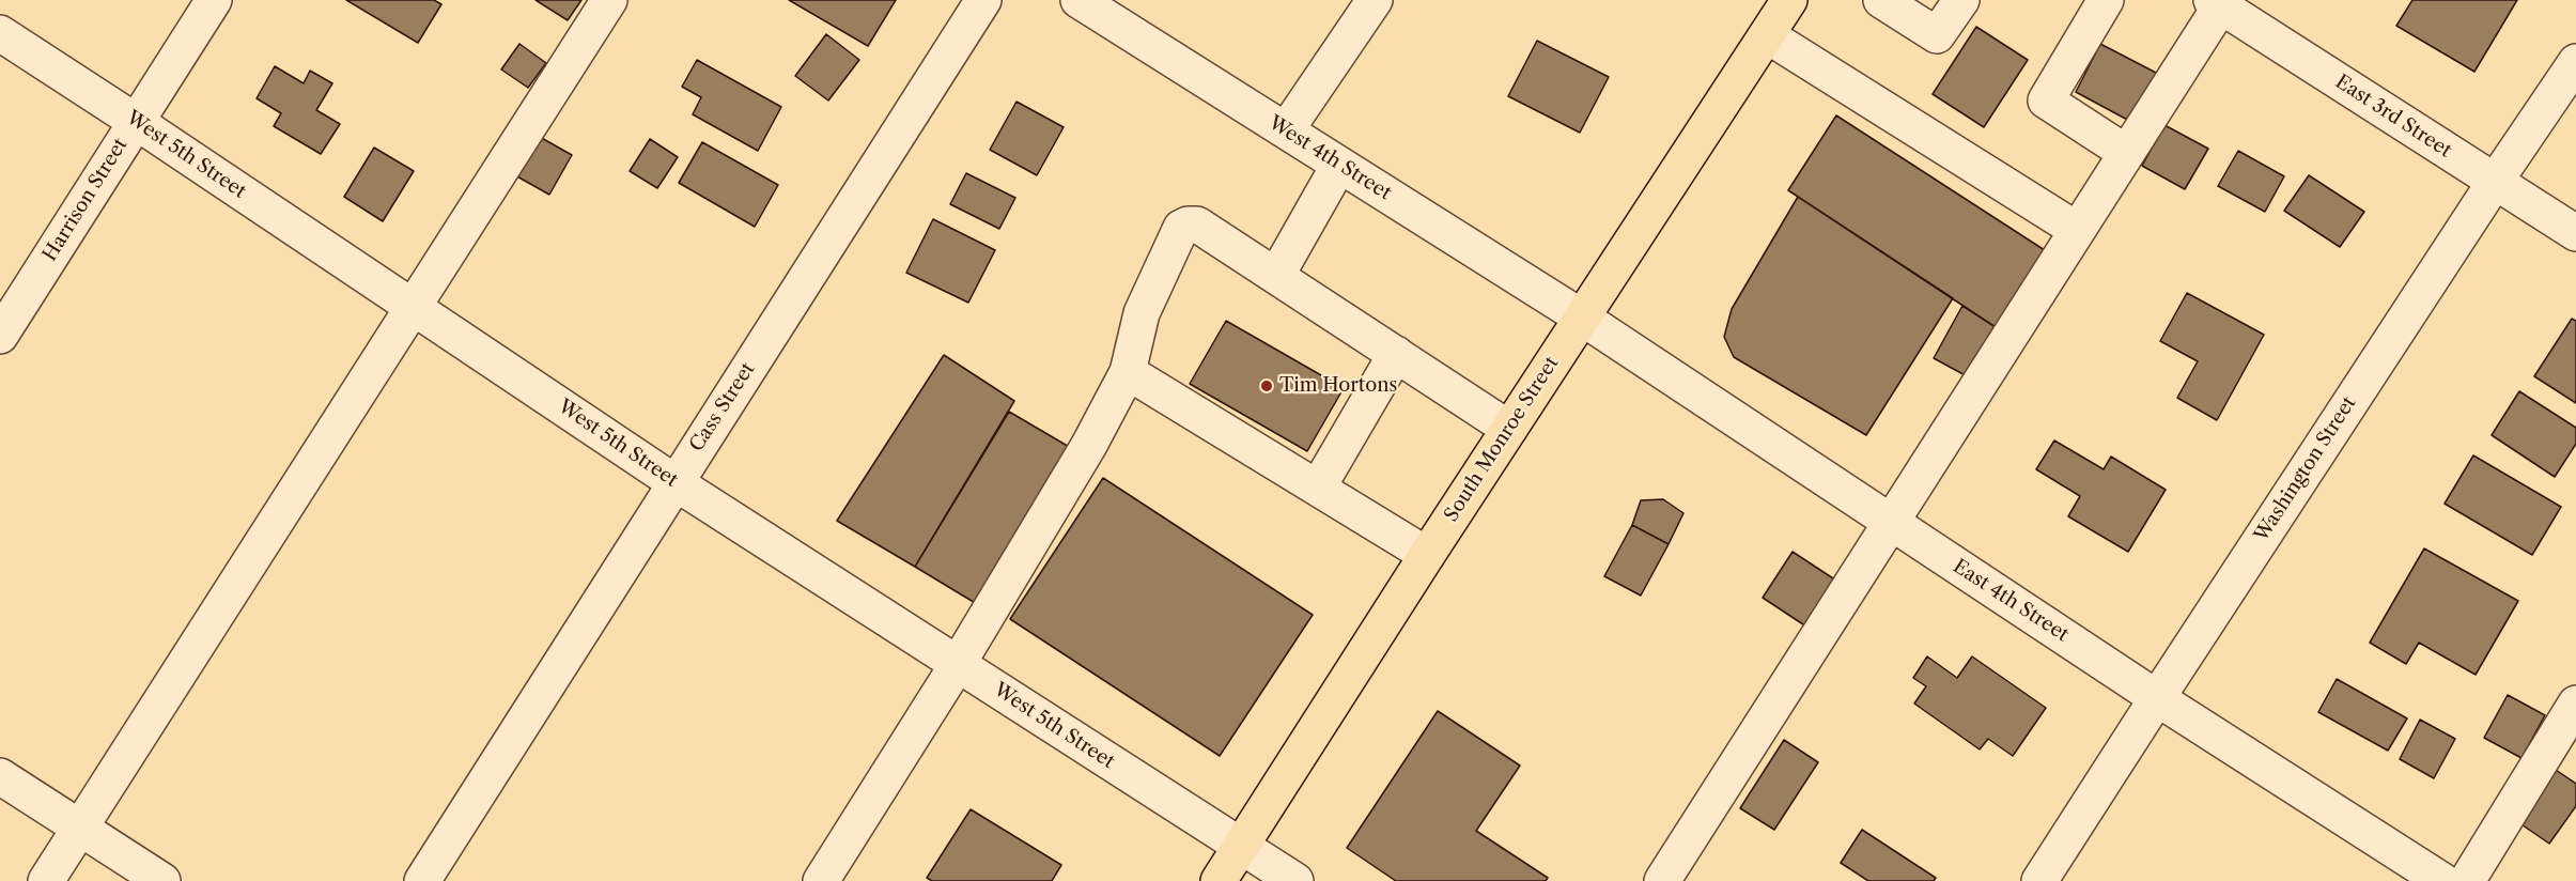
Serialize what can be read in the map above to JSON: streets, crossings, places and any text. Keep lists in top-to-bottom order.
{
  "streets": {
    "main road": ["South Monroe Street"],
    "street": [
      "East 3rd Street",
      "West 5th Street",
      "West 4th Street",
      "Harrison Street",
      "Cass Street",
      "Washington Street",
      "East 4th Street"
    ]
  },
  "crossings": [
    ["East 3rd Street", "Washington Street"],
    ["West 5th Street", "Harrison Street"],
    ["West 5th Street", "Cass Street"],
    ["West 5th Street", "South Monroe Street"],
    ["West 4th Street", "South Monroe Street"],
    ["West 4th Street", "East 4th Street"],
    ["South Monroe Street", "East 4th Street"],
    ["Washington Street", "East 4th Street"]
  ],
  "places": ["Tim Hortons"]
}
